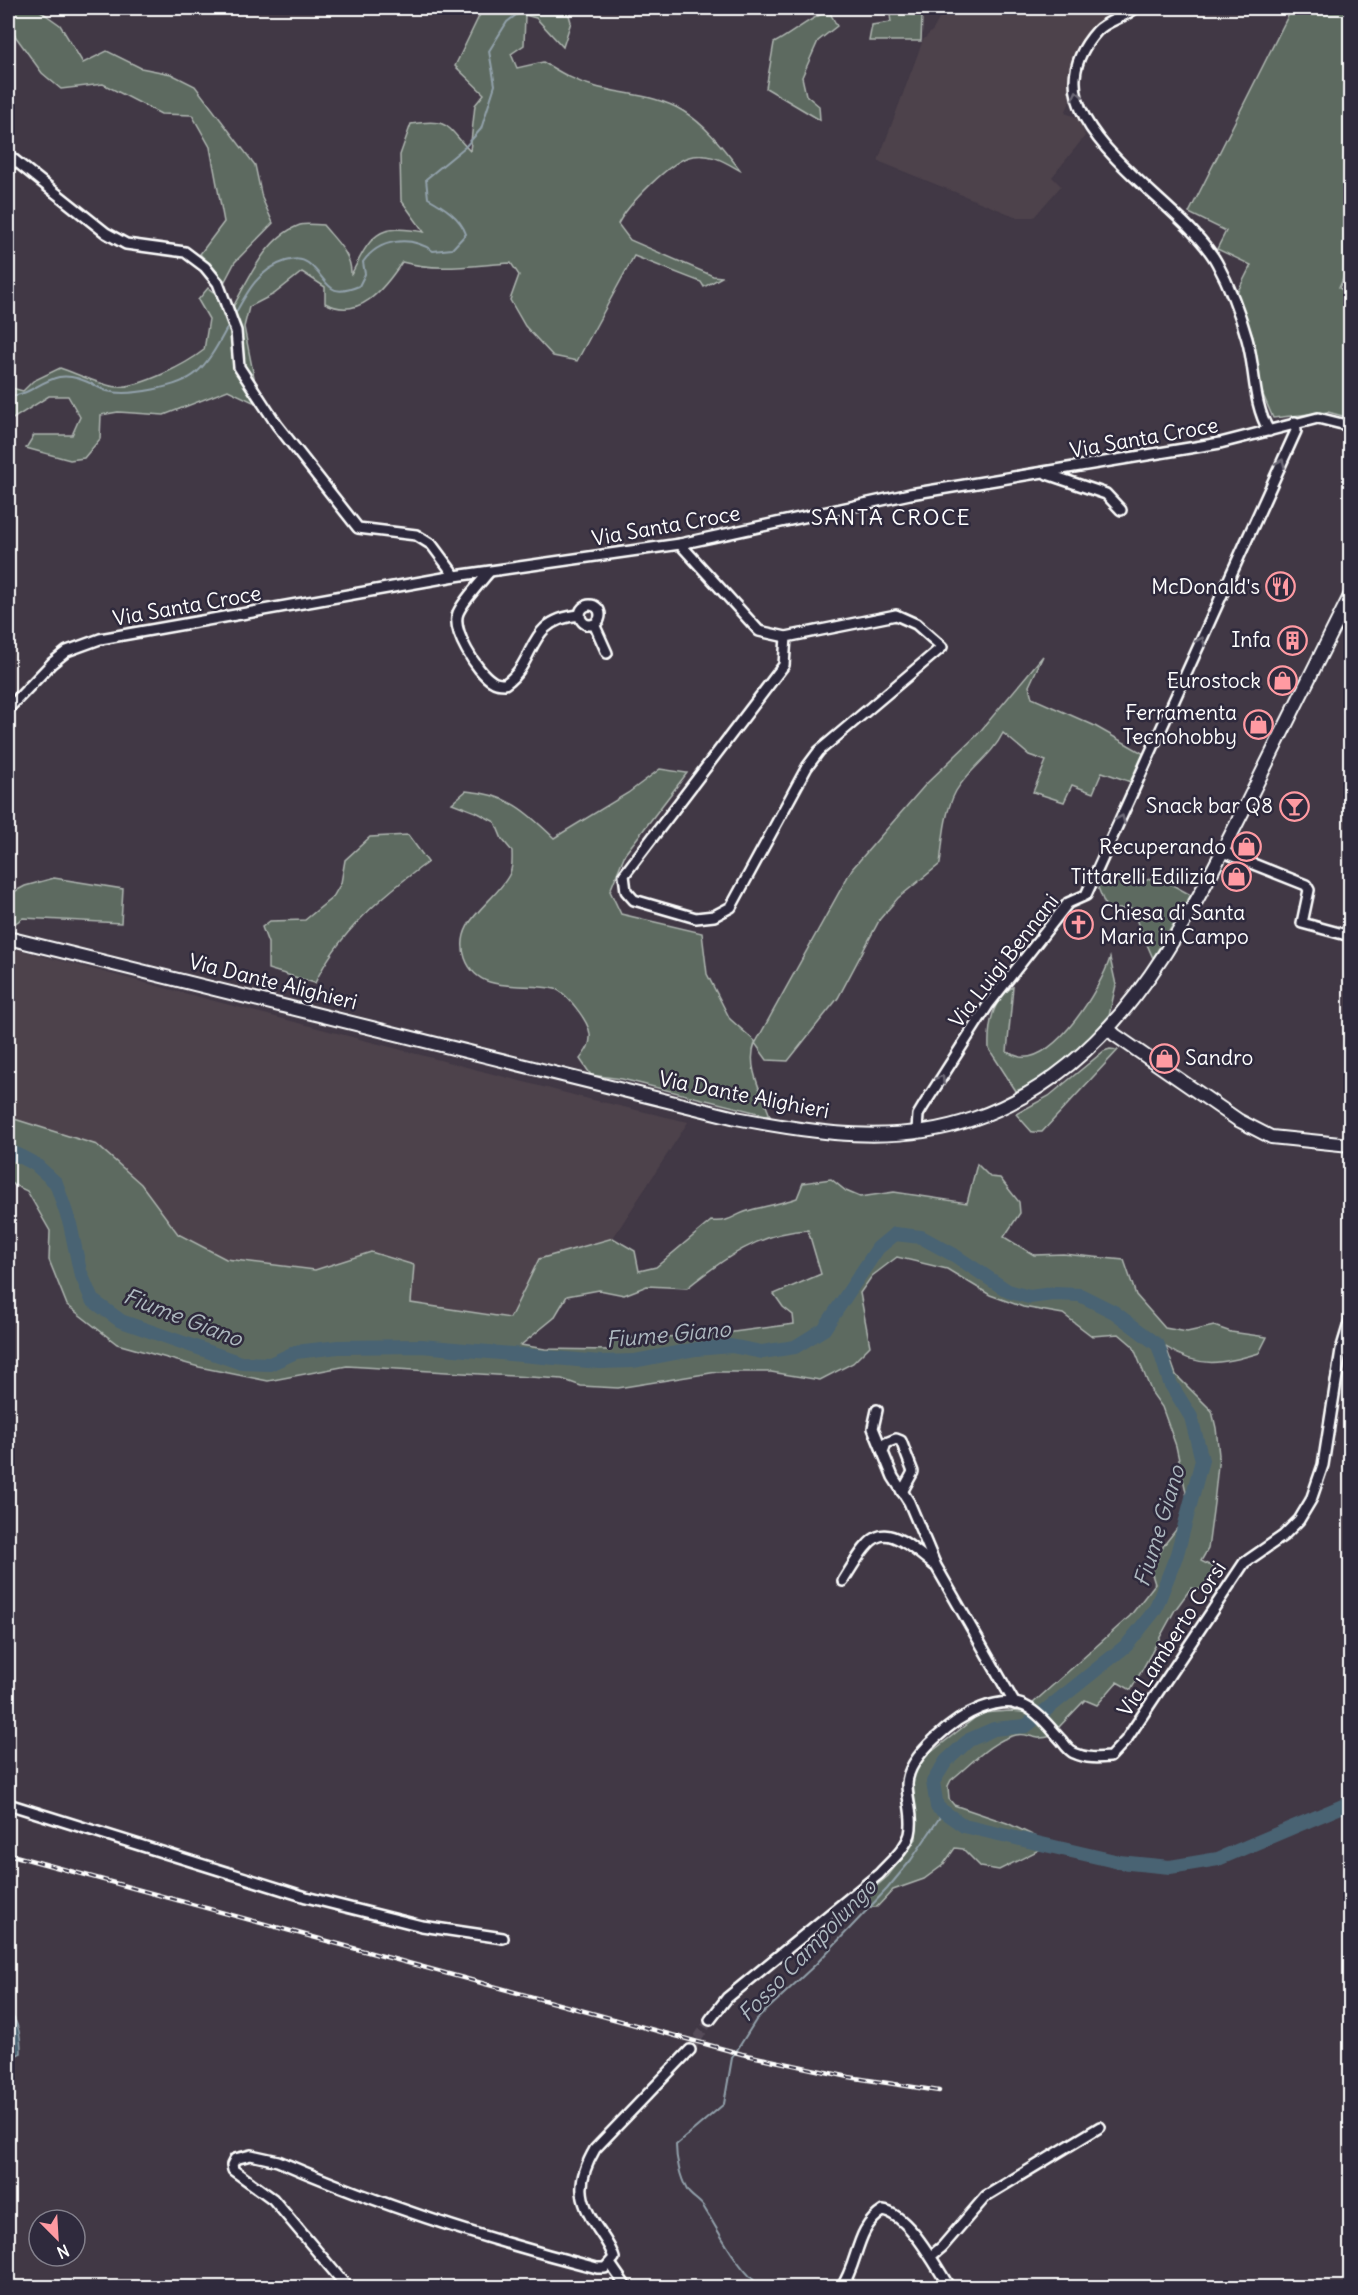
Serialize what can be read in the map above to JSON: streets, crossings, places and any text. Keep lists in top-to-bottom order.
{
  "streets": {
    "main road": ["Via Dante Alighieri"],
    "street": ["Via Santa Croce", "Via Luigi Bennani", "Via Lamberto Corsi"]
  },
  "crossings": [
    ["Via Santa Croce", "Via Luigi Bennani"],
    ["Via Luigi Bennani", "Via Dante Alighieri"]
  ],
  "one_way": ["Via Luigi Bennani"],
  "districts": ["SANTA CROCE"],
  "water": ["Fiume Giano", "Fosso Campolungo"],
  "places": {
    "restaurant": ["McDonald's"],
    "building": ["Infa"],
    "shop": [
      "Eurostock",
      "Ferramenta Tecnohobby",
      "Recuperando",
      "Tittarelli Edilizia",
      "Sandro"
    ],
    "bar": ["Snack bar Q8"],
    "church": ["Chiesa di Santa Maria in Campo"]
  },
  "north": "bottom right"
}
